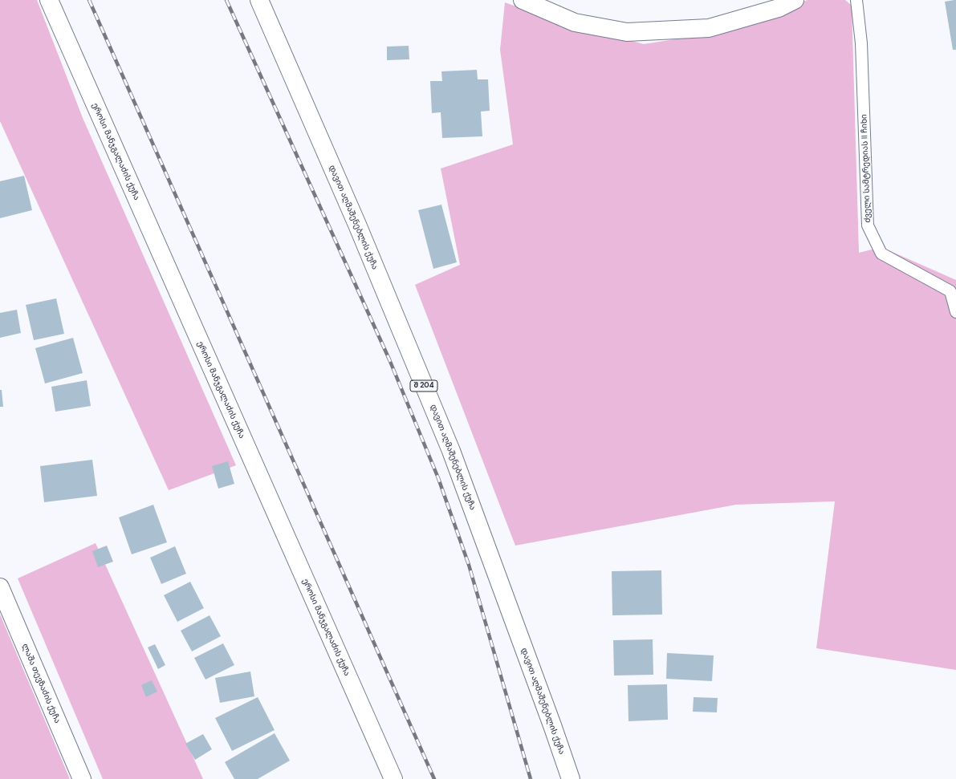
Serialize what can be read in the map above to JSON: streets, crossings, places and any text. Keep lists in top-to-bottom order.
{
  "streets": {
    "street": [
      "ეროსი მანჯგალაძის ქუჩა",
      "დავით აღმაშენებლის ქუჩა",
      "შ 204",
      "ლაშა თევზაძის ქუჩა"
    ],
    "lane": ["ძველი სამტრედიას II ჩიხი"]
  }
}
